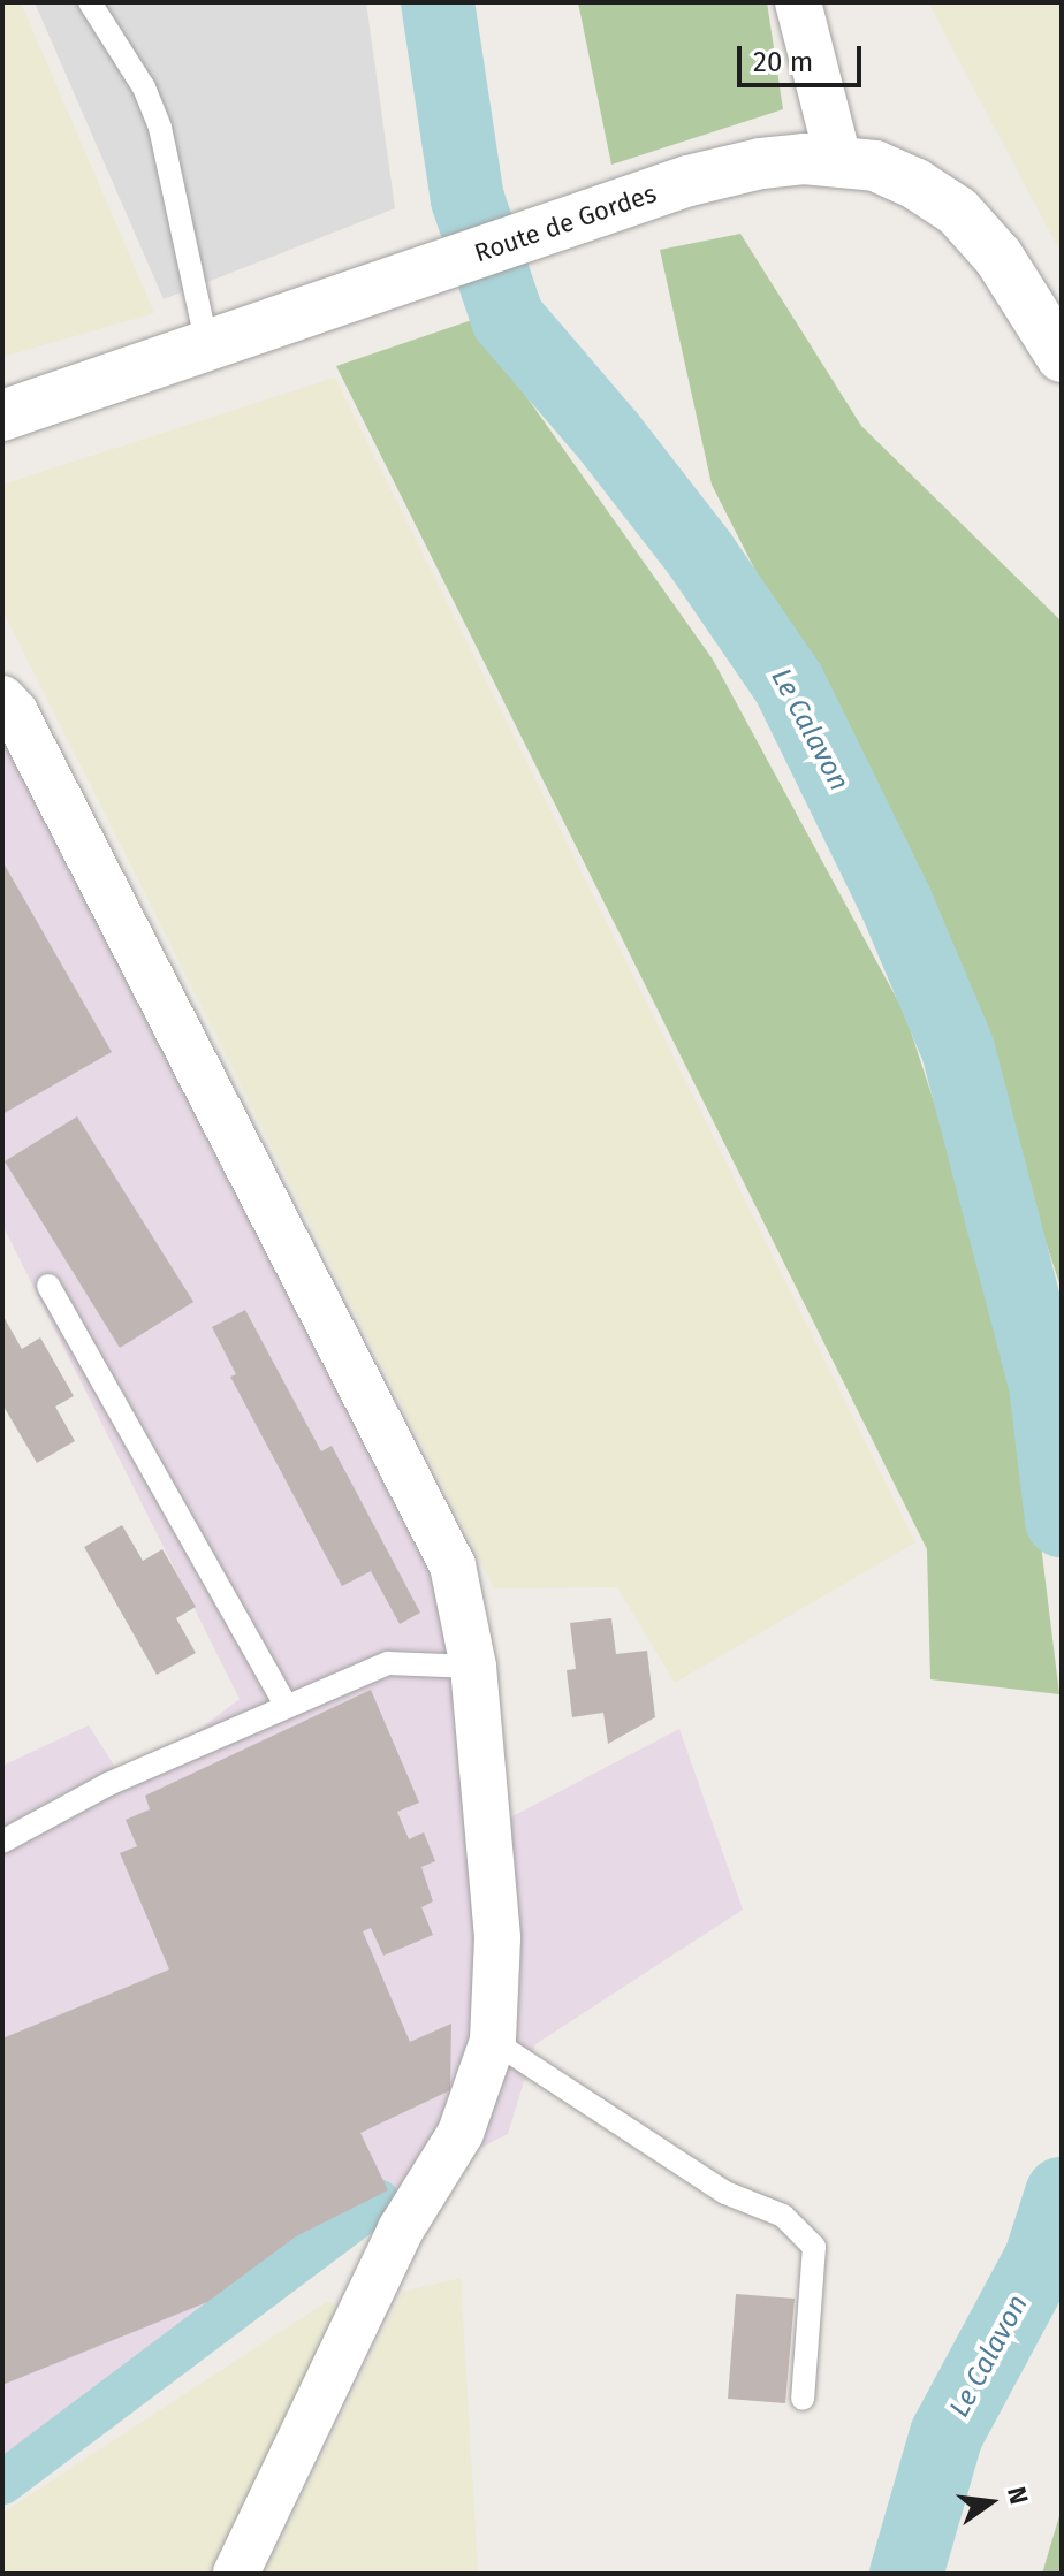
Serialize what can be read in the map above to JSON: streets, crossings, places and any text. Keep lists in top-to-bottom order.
{
  "streets": {
    "street": ["Route de Gordes"]
  },
  "water": ["Le Calavon"],
  "scale_bar": "20 m",
  "north": "right"
}
